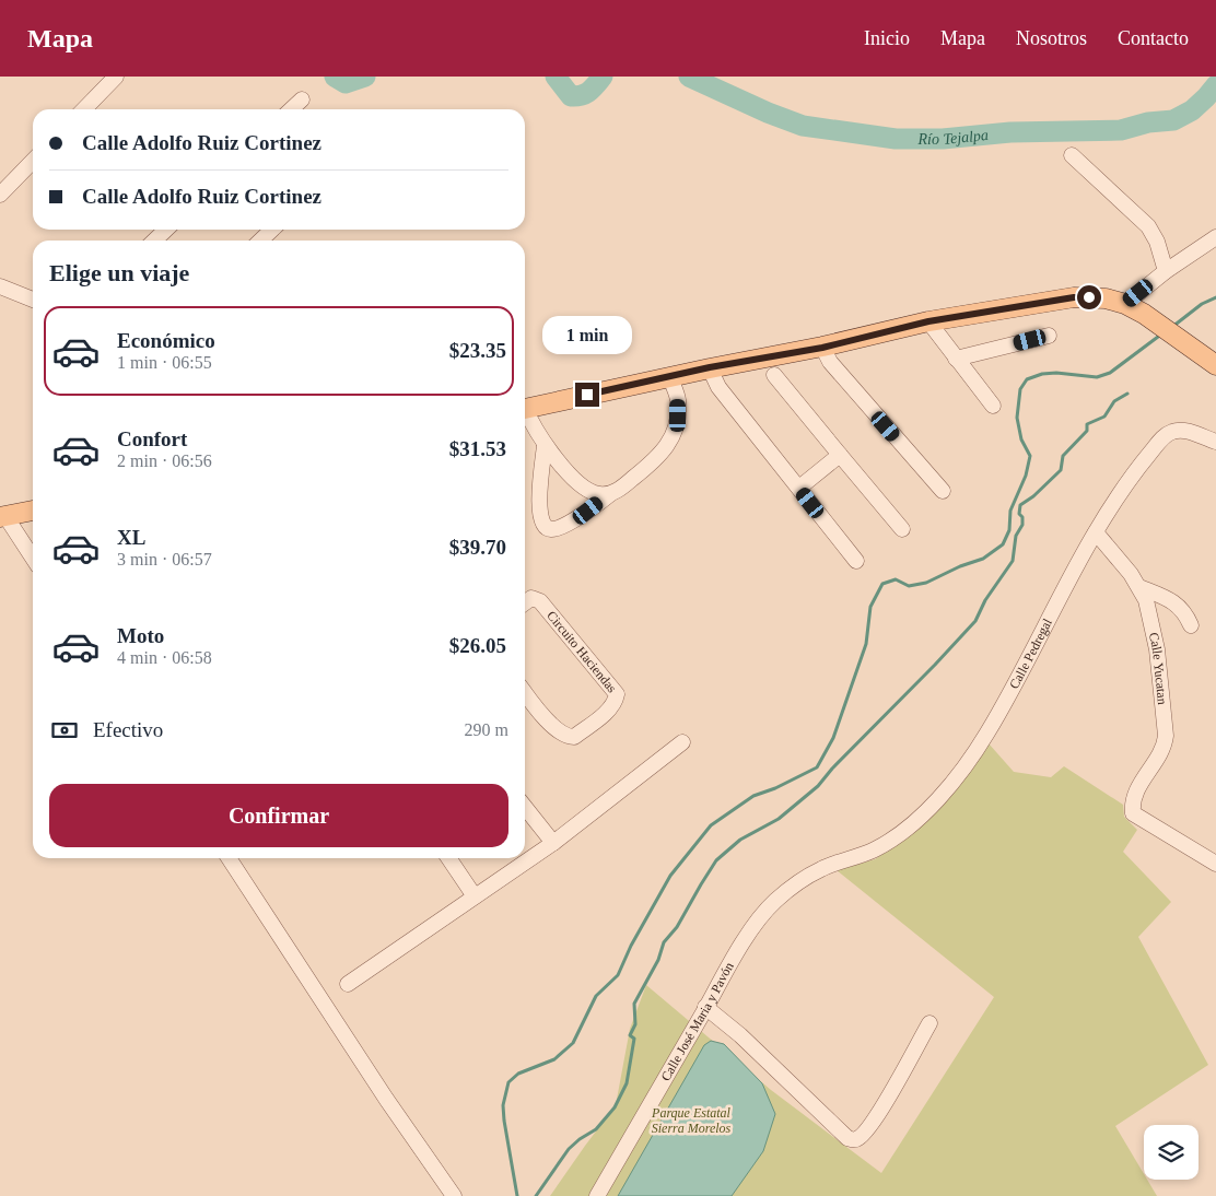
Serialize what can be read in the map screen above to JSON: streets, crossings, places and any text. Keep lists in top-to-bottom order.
{
  "streets": {
    "street": [
      "Circuito Haciendas",
      "Calle Pedregal",
      "Calle Yucatan",
      "Calle José Maria y Pavón"
    ]
  },
  "crossings": [
    ["Calle Pedregal", "Calle Yucatan"],
    ["Calle Pedregal", "Calle José Maria y Pavón"]
  ],
  "water": ["Río Tejalpa"],
  "parks": ["Parque Estatal Sierra Morelos"],
  "page": {
    "header": "Mapa",
    "nav": [
      "Inicio",
      "Mapa",
      "Nosotros",
      "Contacto"
    ],
    "banner": ["Calle Adolfo Ruiz Cortinez", "Calle Adolfo Ruiz Cortinez"],
    "heading": "Elige un viaje",
    "list": [
      {
        "name": "Económico",
        "note": "1 min · 06:55",
        "value": "$23.35"
      },
      {
        "name": "Confort",
        "note": "2 min · 06:56",
        "value": "$31.53"
      },
      {
        "name": "XL",
        "note": "3 min · 06:57",
        "value": "$39.70"
      },
      {
        "name": "Moto",
        "note": "4 min · 06:58",
        "value": "$26.05"
      }
    ],
    "bubble": "1 min",
    "pay": ["Efectivo", "290 m"],
    "buttons": "Confirmar"
  }
}
